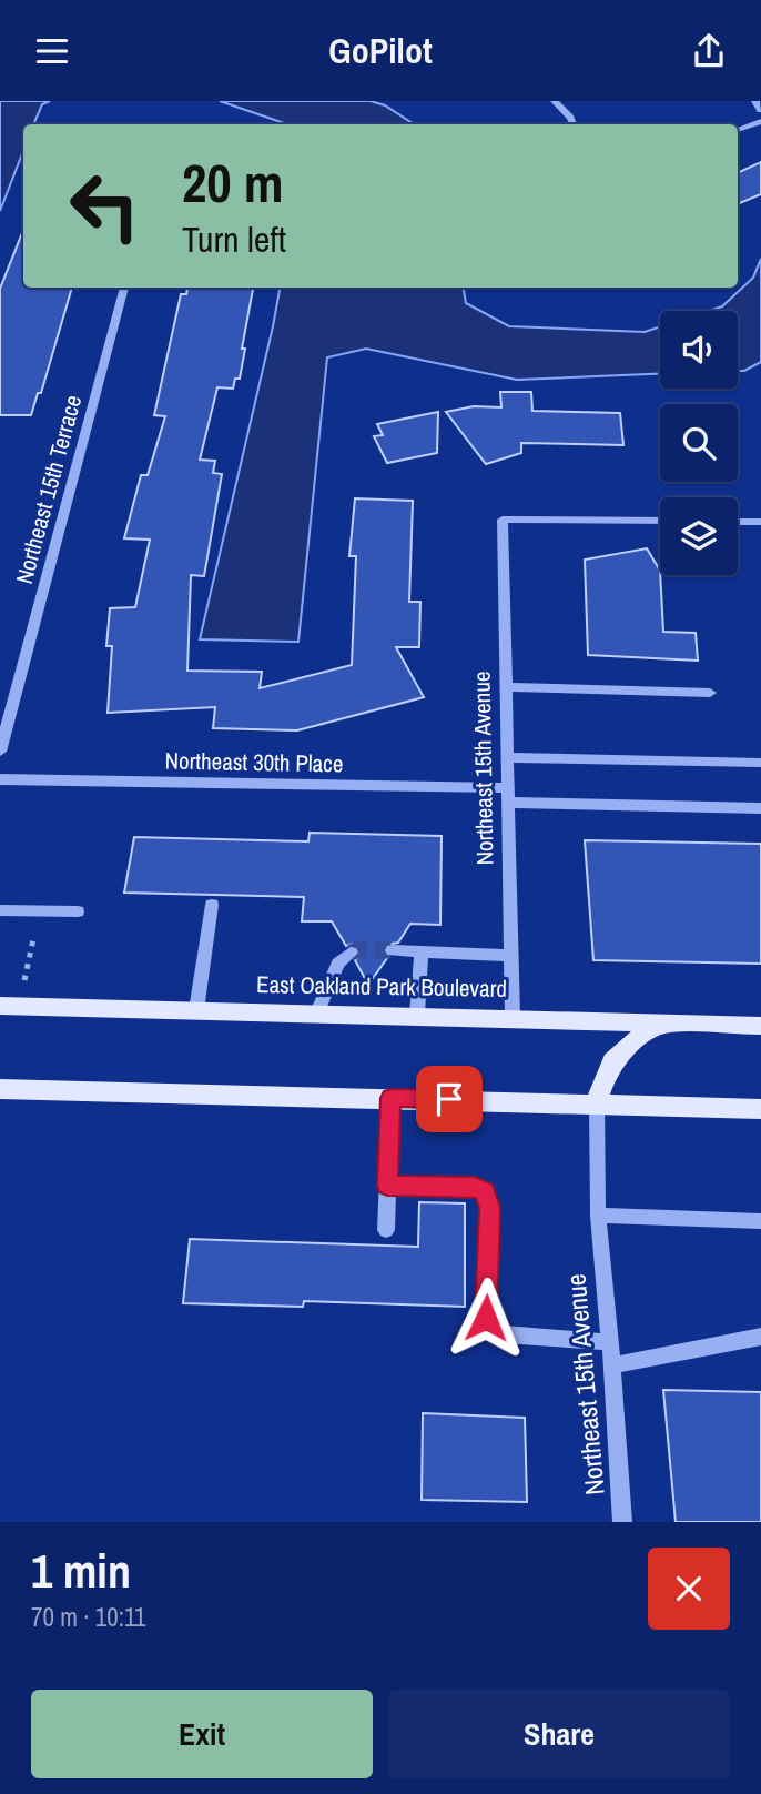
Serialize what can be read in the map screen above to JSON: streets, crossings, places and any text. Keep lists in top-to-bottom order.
{
  "streets": {
    "main road": ["East Oakland Park Boulevard"],
    "street": ["Northeast 15th Terrace", "Northeast 30th Place", "Northeast 15th Avenue"]
  },
  "crossings": [
    ["Northeast 30th Place", "Northeast 15th Avenue"],
    ["Northeast 15th Avenue", "East Oakland Park Boulevard"]
  ],
  "page": {
    "header": "GoPilot",
    "turn": ["20 m", "Turn left"],
    "heading": ["1 min", "70 m · 10:11"],
    "buttons": ["Exit", "Share"]
  }
}
